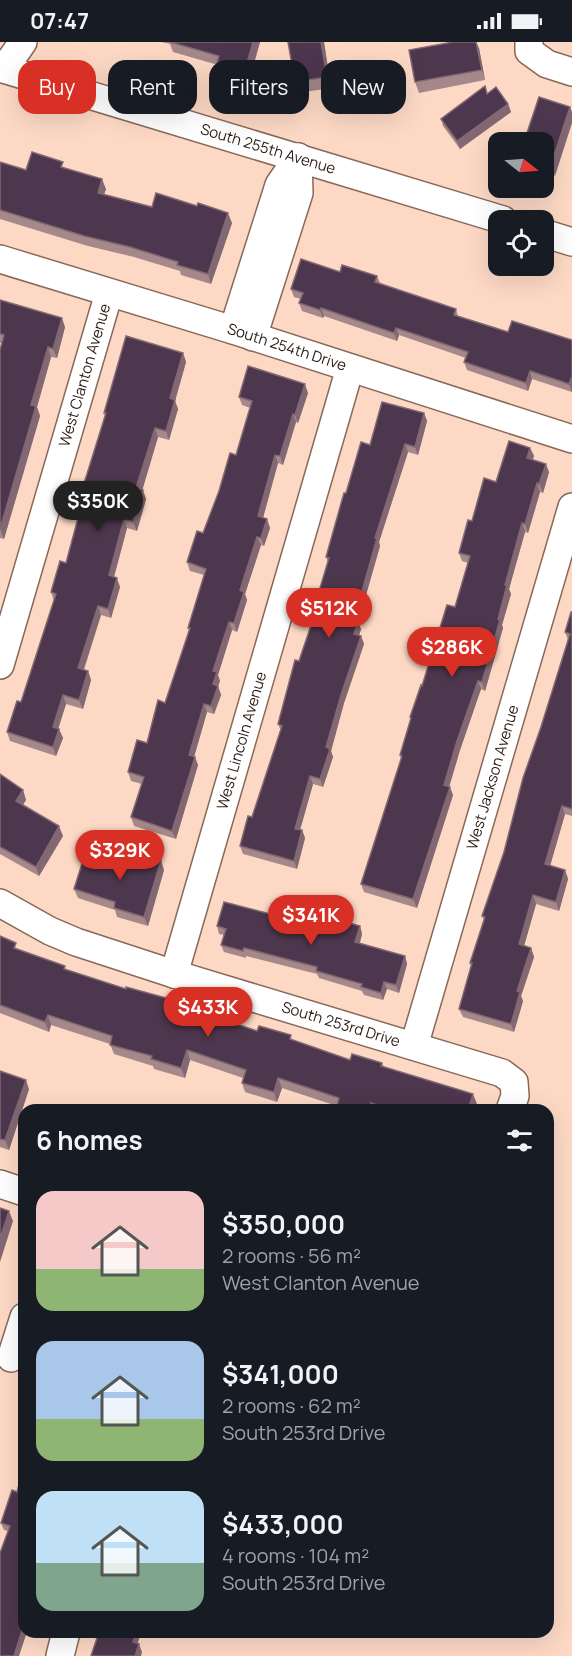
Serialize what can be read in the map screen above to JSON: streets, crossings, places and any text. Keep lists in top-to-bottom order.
{
  "streets": {
    "street": [
      "South 255th Avenue",
      "South 254th Drive",
      "West Clanton Avenue",
      "West Lincoln Avenue",
      "West Jackson Avenue",
      "South 253rd Drive"
    ]
  },
  "crossings": [
    ["South 254th Drive", "West Clanton Avenue"],
    ["South 254th Drive", "West Lincoln Avenue"],
    ["West Lincoln Avenue", "South 253rd Drive"],
    ["West Jackson Avenue", "South 253rd Drive"]
  ],
  "north": "right",
  "page": {
    "status": "07:47",
    "chip": [
      "Buy",
      "Rent",
      "Filters",
      "New"
    ],
    "price": [
      "$350K",
      "$512K",
      "$286K",
      "$329K",
      "$341K",
      "$433K"
    ],
    "heading": "6 homes",
    "list": [
      {
        "name": "$350,000",
        "note": "2 rooms · 56 m² · West Clanton Avenue"
      },
      {
        "name": "$341,000",
        "note": "2 rooms · 62 m² · South 253rd Drive"
      },
      {
        "name": "$433,000",
        "note": "4 rooms · 104 m² · South 253rd Drive"
      }
    ]
  }
}
